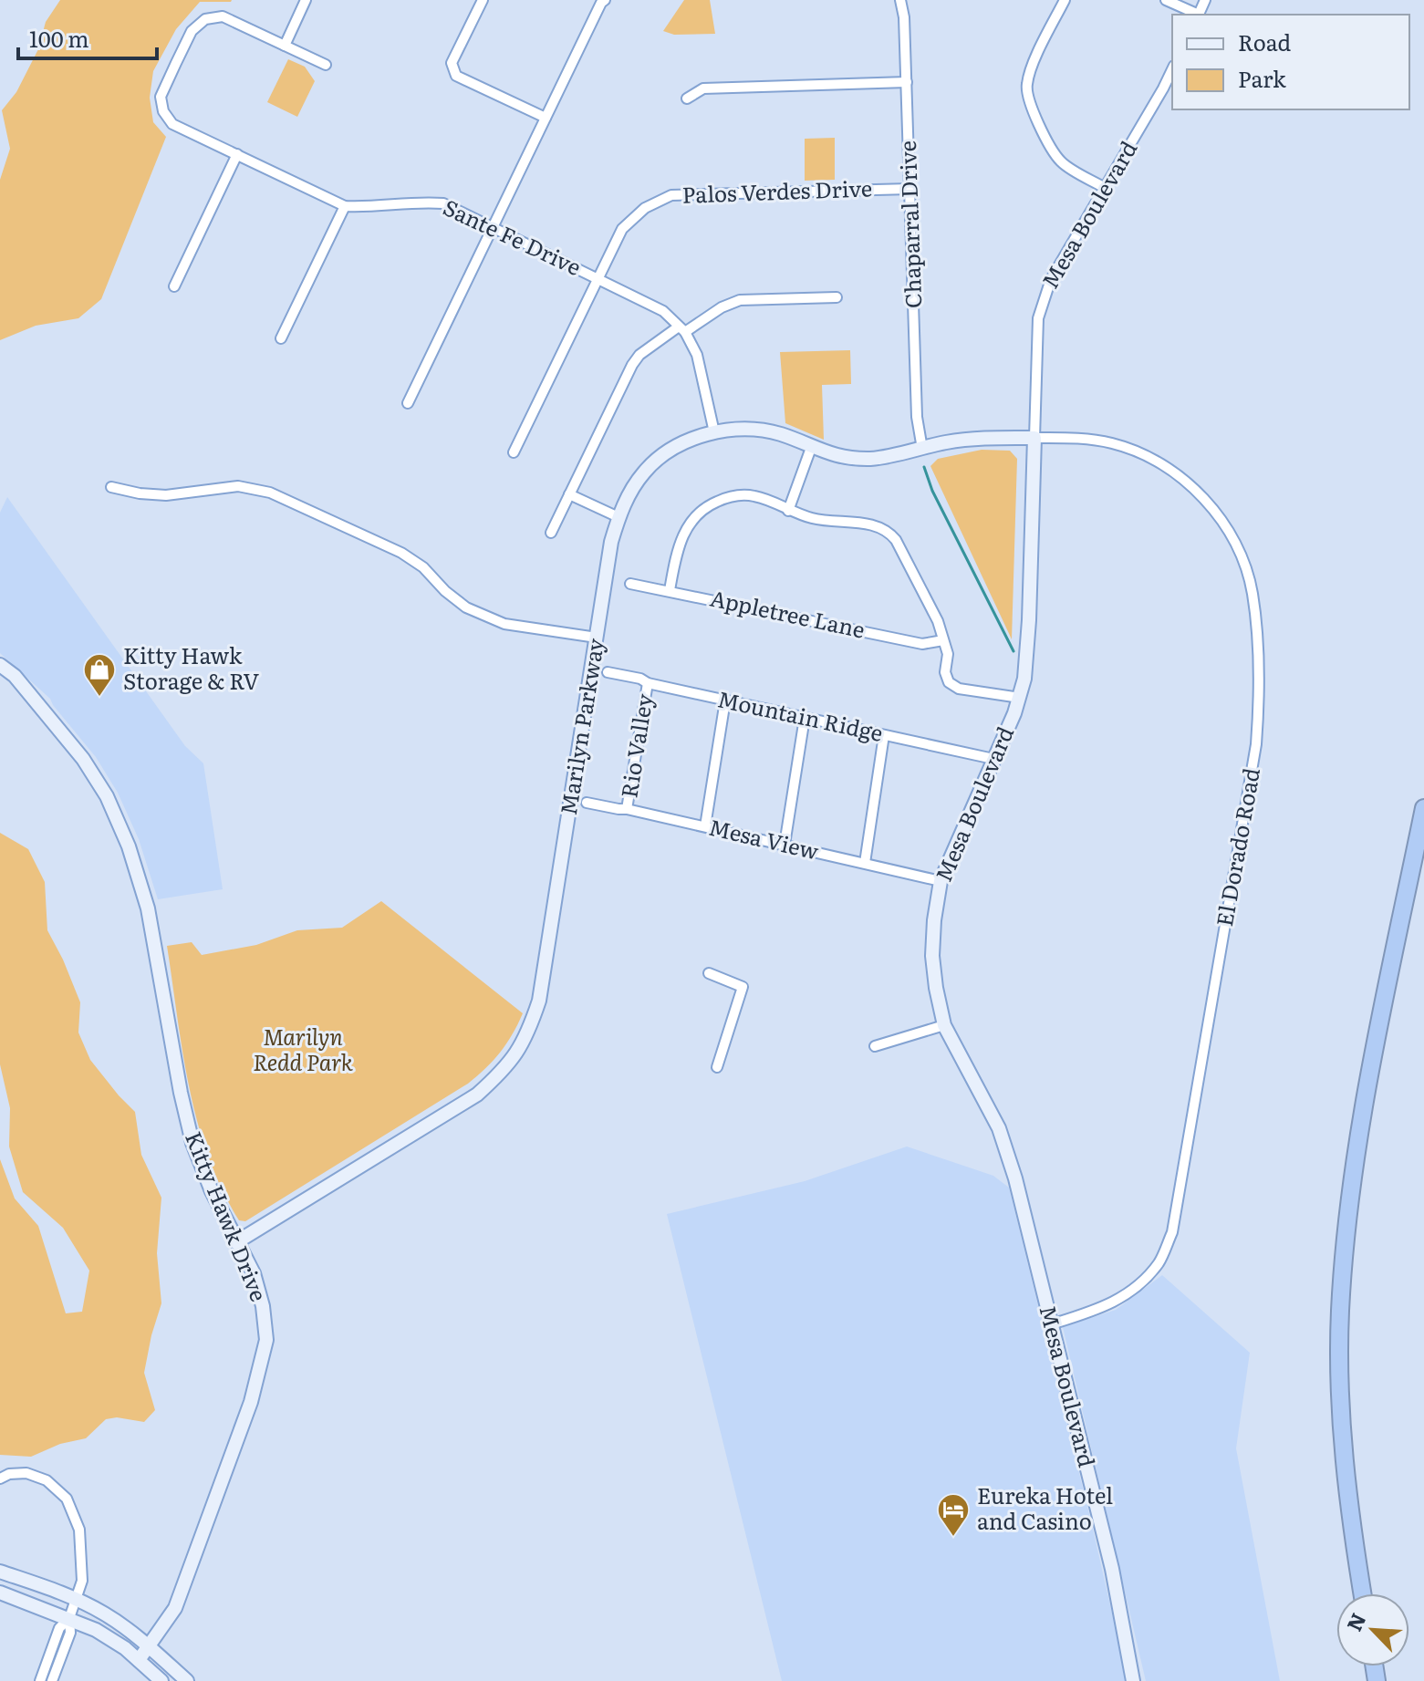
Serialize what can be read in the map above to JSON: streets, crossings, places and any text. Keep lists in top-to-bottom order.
{
  "streets": {
    "street": [
      "Palos Verdes Drive",
      "Mesa Boulevard",
      "Chaparral Drive",
      "Sante Fe Drive",
      "Appletree Lane",
      "Mountain Ridge",
      "Marilyn Parkway",
      "Rio Valley",
      "Mesa View",
      "El Dorado Road",
      "Kitty Hawk Drive"
    ]
  },
  "crossings": [
    ["Palos Verdes Drive", "Chaparral Drive"],
    ["Palos Verdes Drive", "Sante Fe Drive"],
    ["Mesa Boulevard", "Mountain Ridge"],
    ["Mesa Boulevard", "Marilyn Parkway"],
    ["Mesa Boulevard", "Mesa View"],
    ["Mesa Boulevard", "El Dorado Road"],
    ["Chaparral Drive", "Marilyn Parkway"],
    ["Sante Fe Drive", "Marilyn Parkway"],
    ["Mountain Ridge", "Rio Valley"],
    ["Marilyn Parkway", "El Dorado Road"],
    ["Marilyn Parkway", "Kitty Hawk Drive"],
    ["Rio Valley", "Mesa View"]
  ],
  "parks": ["Marilyn Redd Park"],
  "places": {
    "shop": ["Kitty Hawk Storage & RV"],
    "hotel": ["Eureka Hotel and Casino"]
  },
  "legend": ["Road", "Park"],
  "scale_bar": "100 m",
  "north": "top left"
}
